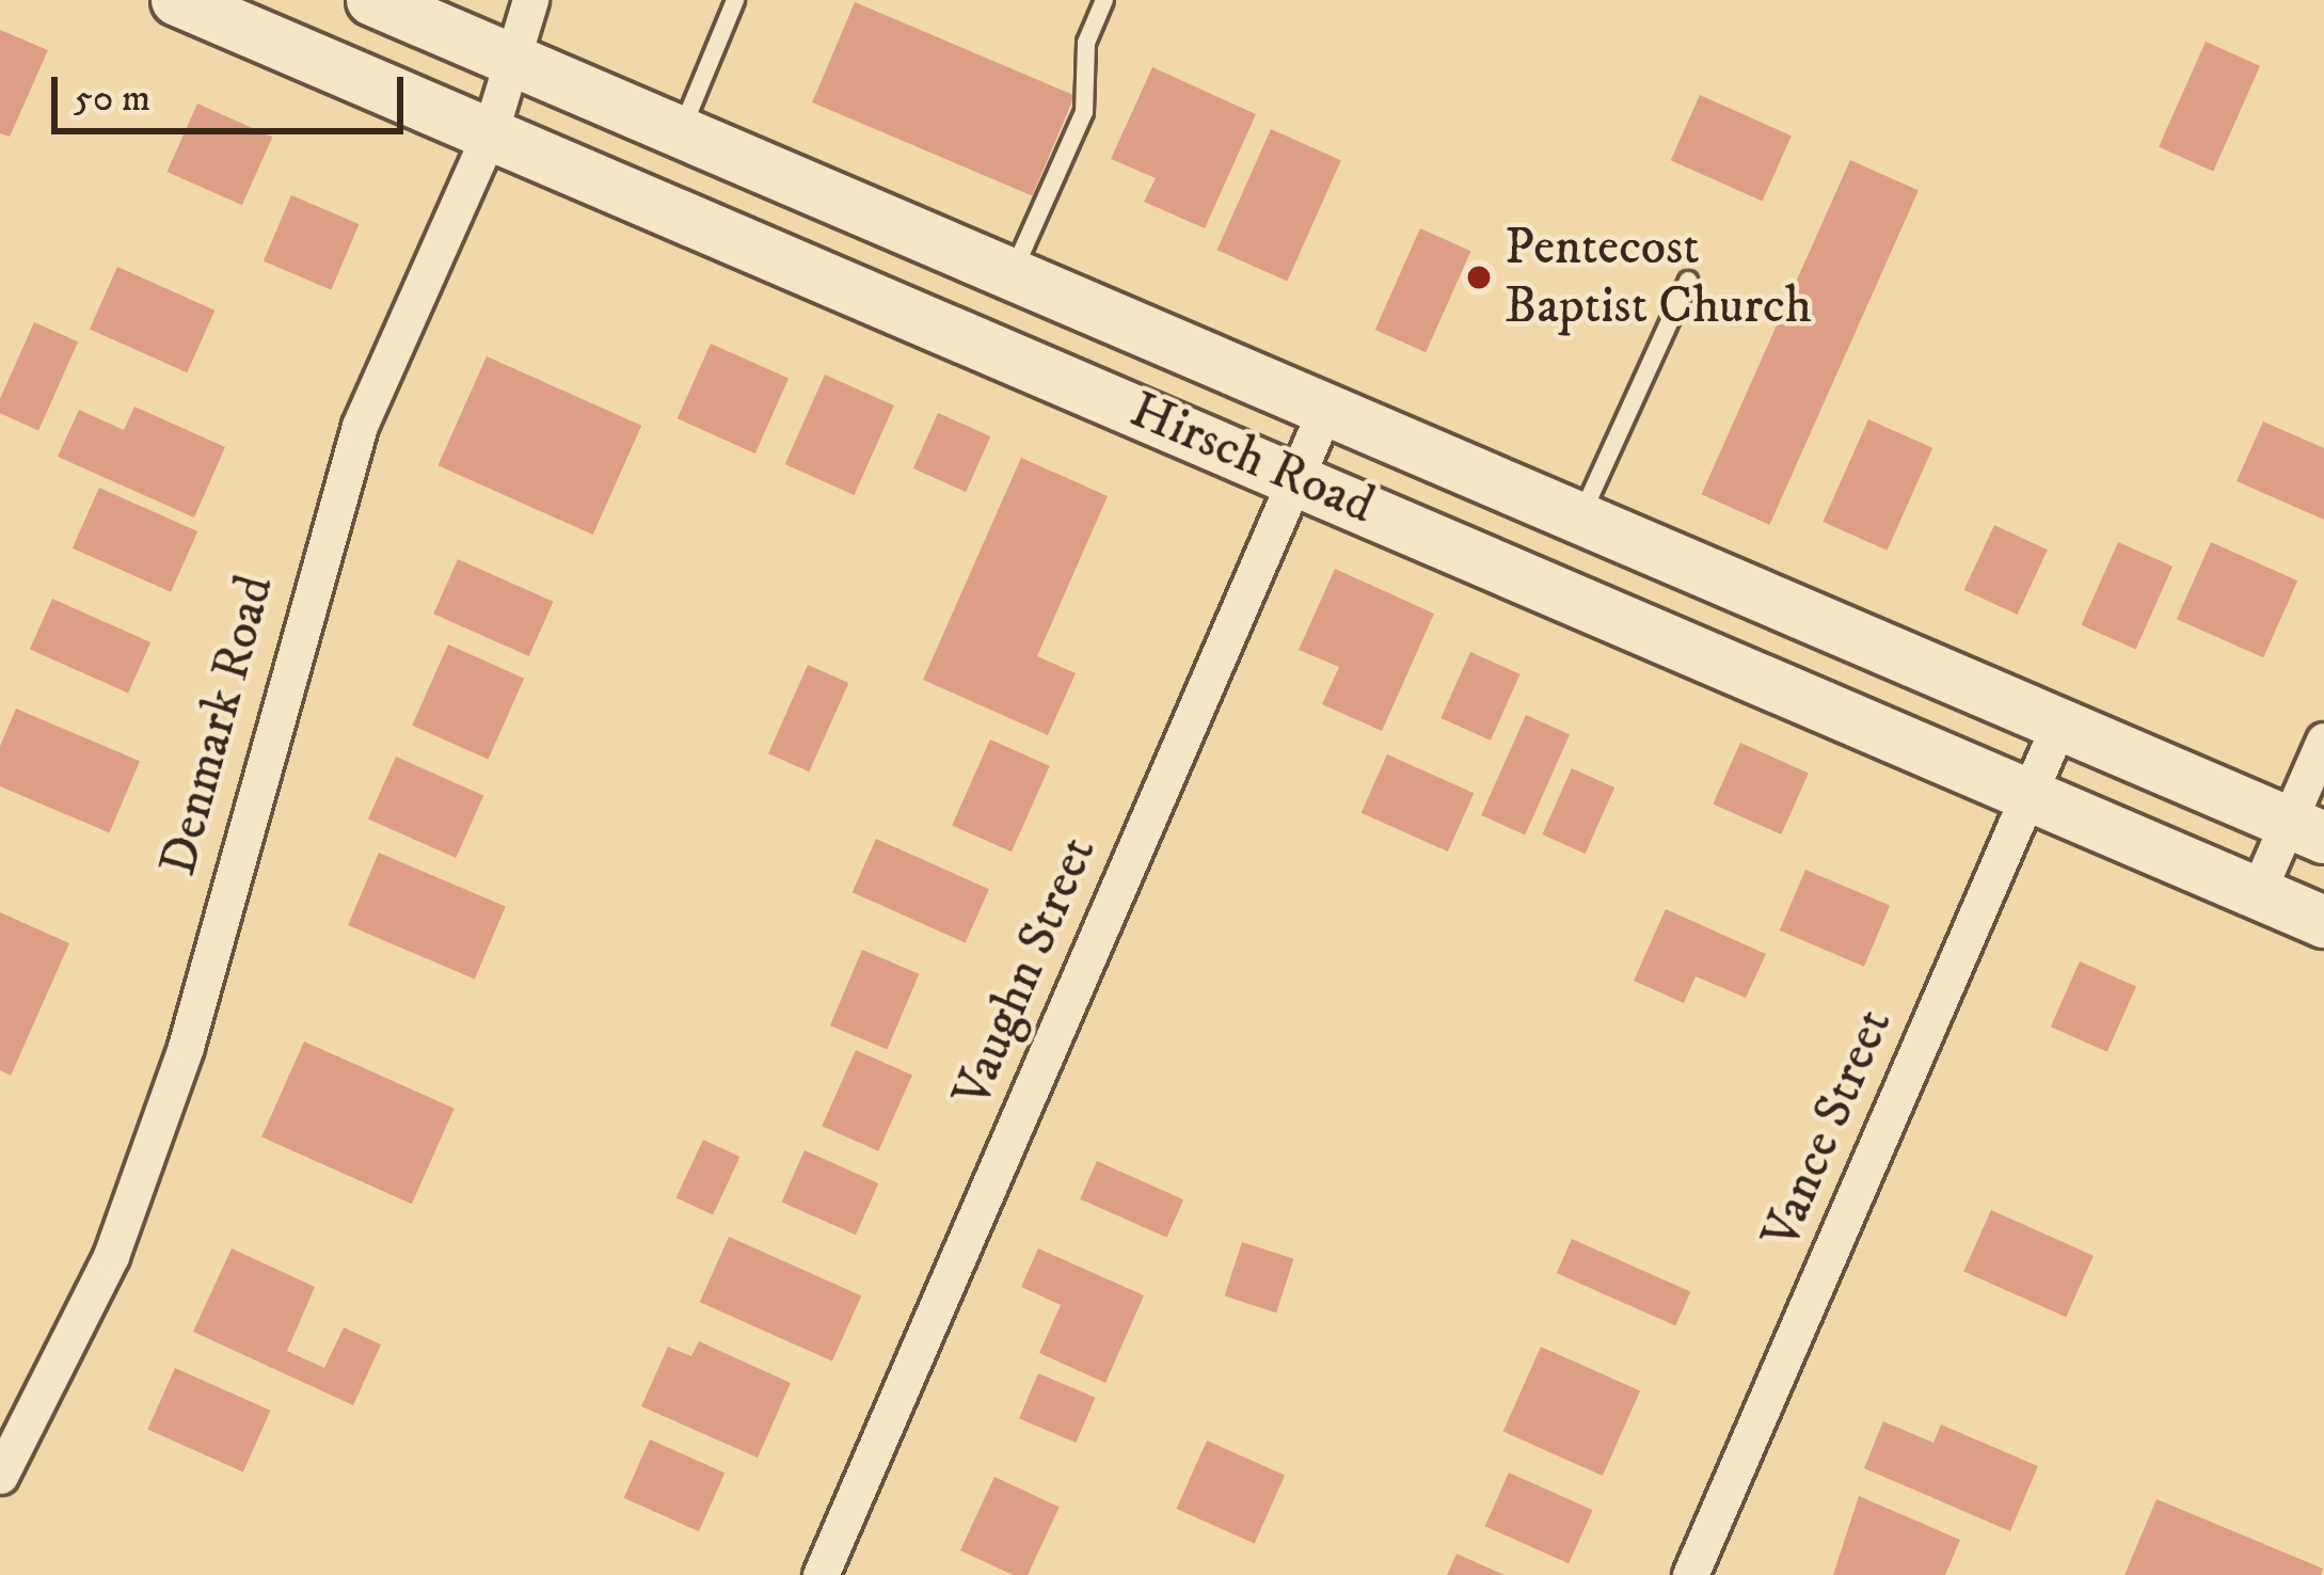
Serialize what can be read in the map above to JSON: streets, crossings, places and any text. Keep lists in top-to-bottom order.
{
  "streets": {
    "main road": ["Hirsch Road"],
    "street": ["Denmark Road", "Vaughn Street", "Vance Street"]
  },
  "crossings": [
    ["Hirsch Road", "Denmark Road"],
    ["Hirsch Road", "Vaughn Street"],
    ["Hirsch Road", "Vance Street"]
  ],
  "places": ["Pentecost Baptist Church"],
  "scale_bar": "50 m"
}
